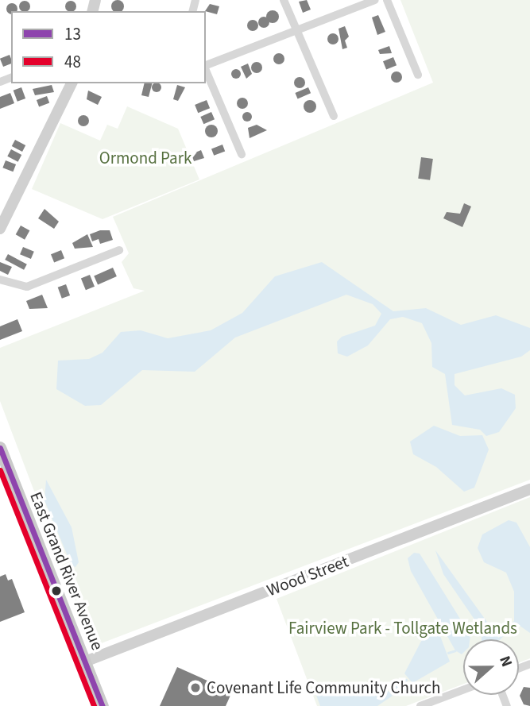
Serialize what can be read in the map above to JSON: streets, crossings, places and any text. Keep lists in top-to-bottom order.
{
  "streets": {
    "main road": ["East Grand River Avenue"],
    "street": ["Wood Street"]
  },
  "crossings": [
    ["East Grand River Avenue", "Wood Street"]
  ],
  "parks": ["Ormond Park", "Fairview Park - Tollgate Wetlands"],
  "places": ["Covenant Life Community Church"],
  "lines": ["transit line 13", "transit line 48"],
  "legend": ["13", "48"],
  "north": "right"
}
